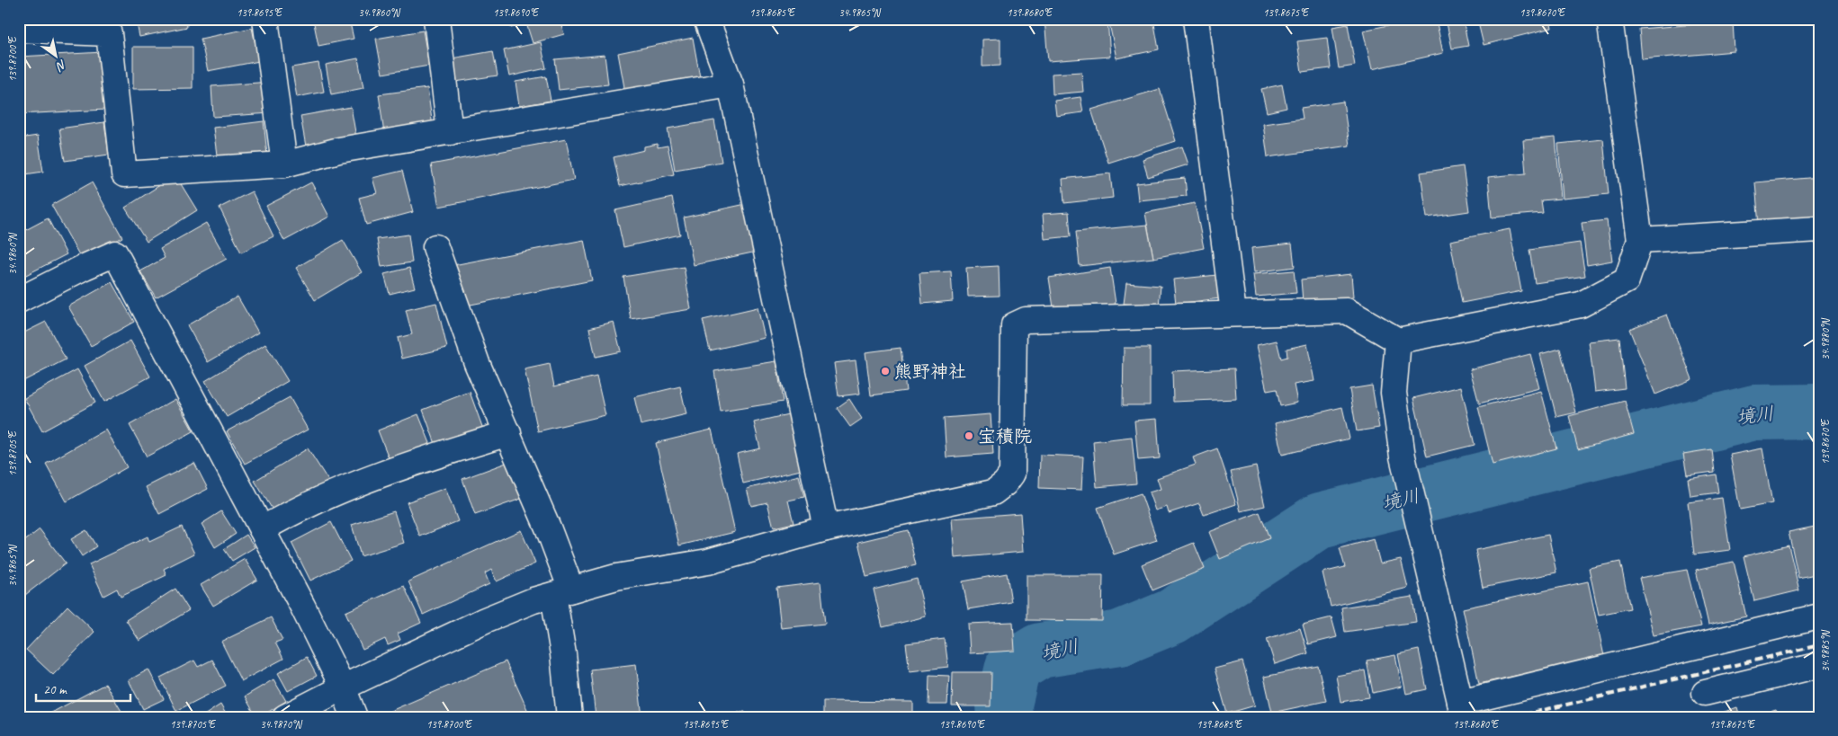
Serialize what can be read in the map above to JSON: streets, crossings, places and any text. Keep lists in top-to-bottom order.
{
  "water": ["境川"],
  "places": ["熊野神社", "宝積院"],
  "scale_bar": "20 m",
  "north": "bottom right",
  "coordinates": [
    "139.8695°E",
    "34.9860°N",
    "139.8690°E",
    "139.8685°E",
    "34.9865°N",
    "139.8680°E",
    "139.8675°E",
    "139.8670°E",
    "139.8700°E",
    "34.9880°N",
    "139.8705°E",
    "34.9885°N",
    "34.9870°N"
  ]
}
